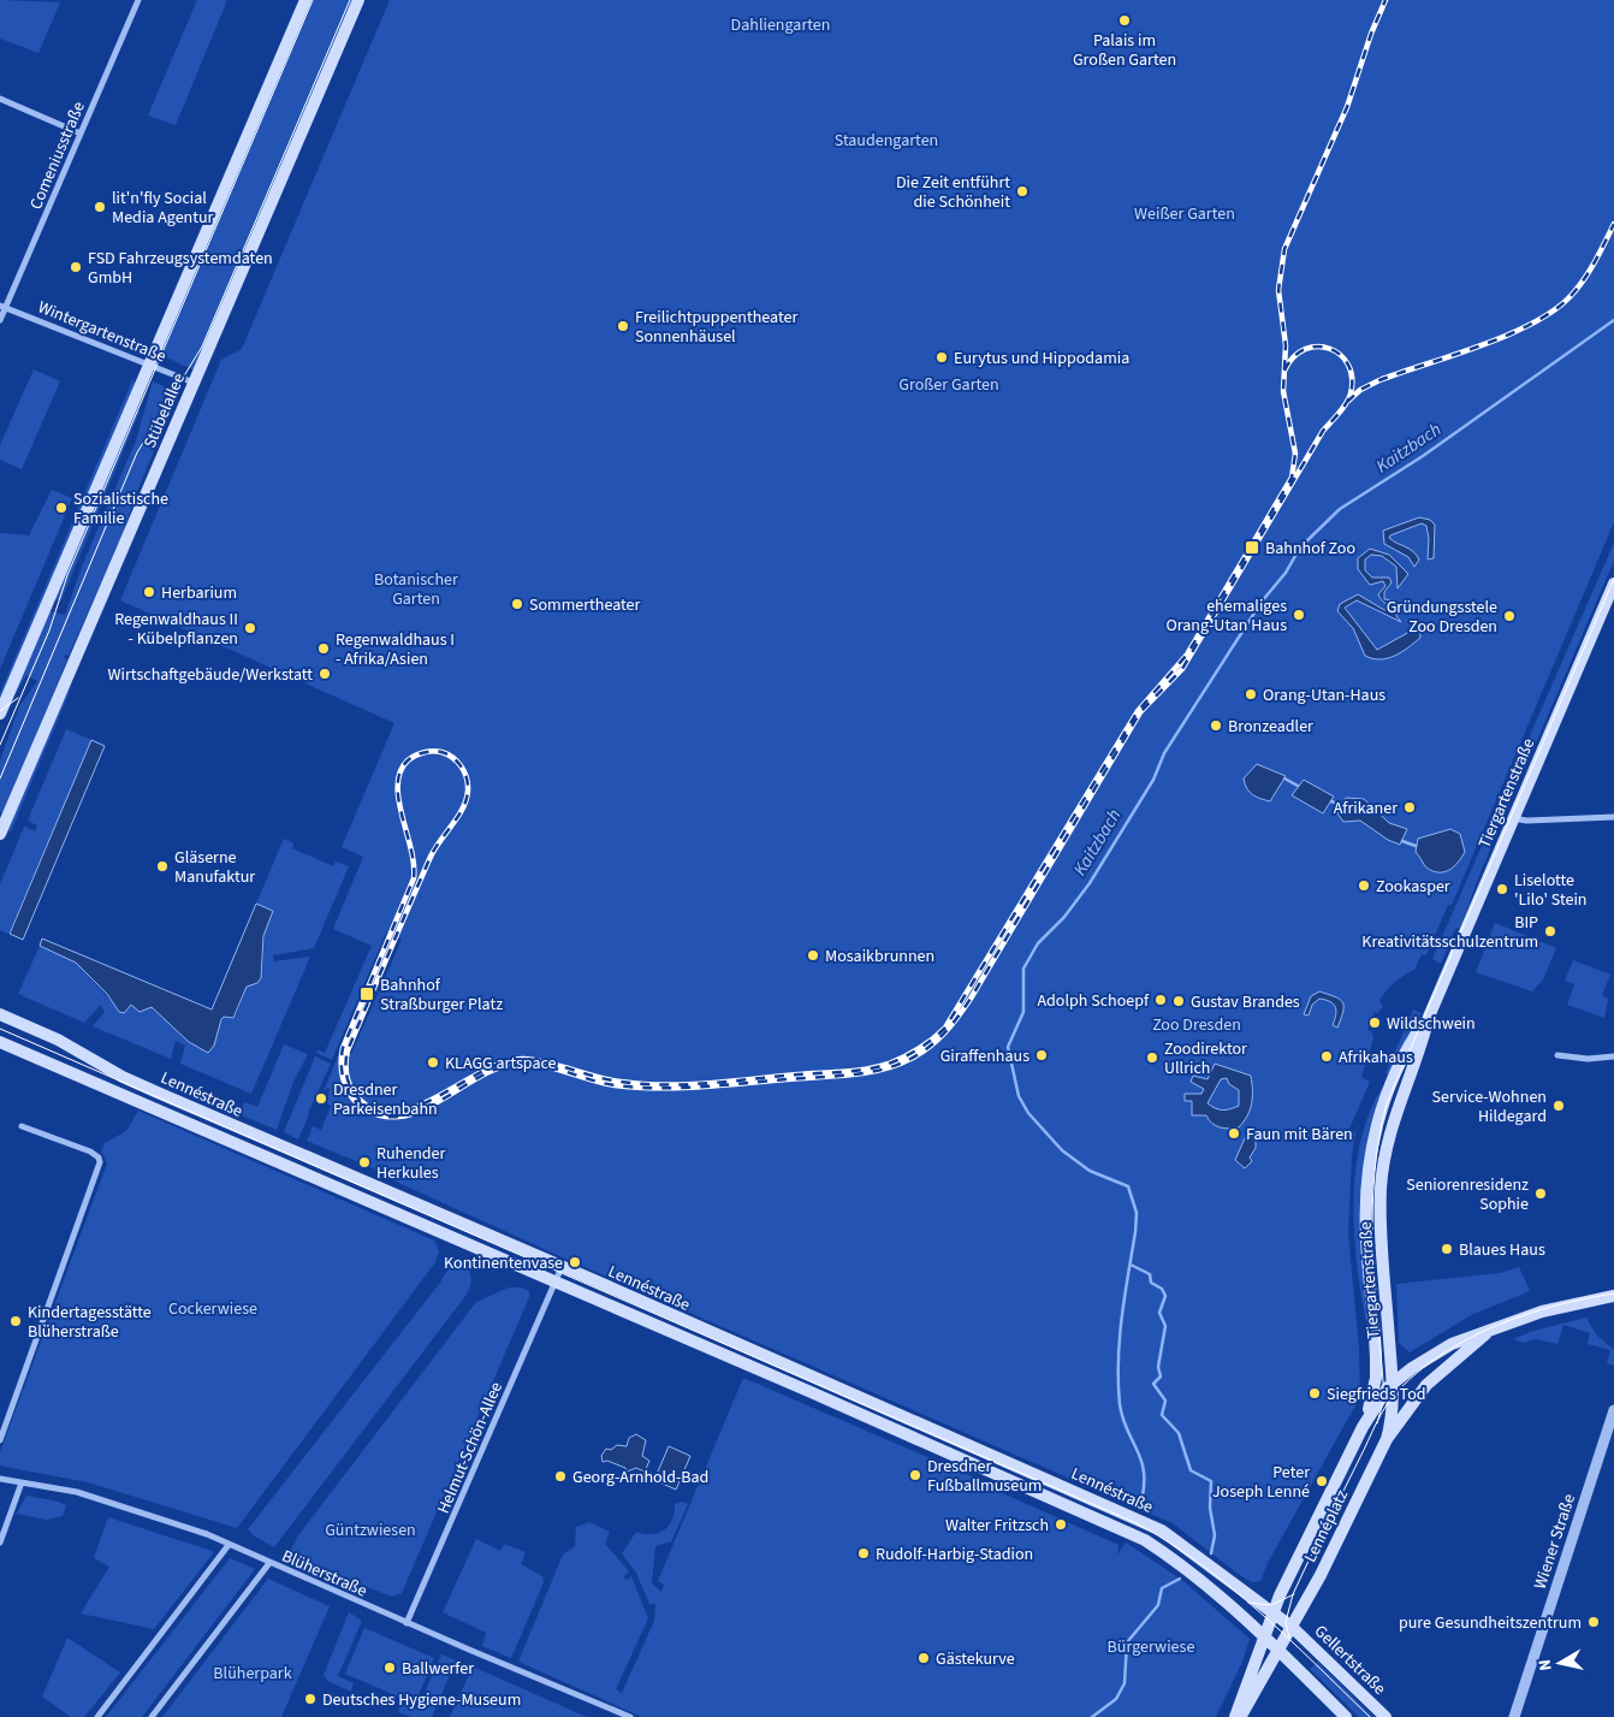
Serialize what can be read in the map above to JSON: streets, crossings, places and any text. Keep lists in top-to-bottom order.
{
  "streets": {
    "main road": [
      "Stübelallee",
      "Tiergartenstraße",
      "Lennéstraße",
      "Lennéplatz",
      "Gellertstraße"
    ],
    "street": [
      "Comeniusstraße",
      "Wintergartenstraße",
      "Helmut-Schön-Allee",
      "Wiener Straße",
      "Blüherstraße"
    ]
  },
  "crossings": [
    ["Comeniusstraße", "Wintergartenstraße"],
    ["Wintergartenstraße", "Stübelallee"],
    ["Tiergartenstraße", "Lennéplatz"],
    ["Lennéstraße", "Helmut-Schön-Allee"],
    ["Lennéstraße", "Lennéplatz"],
    ["Helmut-Schön-Allee", "Blüherstraße"],
    ["Lennéplatz", "Gellertstraße"]
  ],
  "water": ["Kaitzbach"],
  "parks": [
    "Dahliengarten",
    "Staudengarten",
    "Weißer Garten",
    "Großer Garten",
    "Botanischer Garten",
    "Zoo Dresden",
    "Cockerwiese",
    "Güntzwiesen",
    "Bürgerwiese",
    "Blüherpark"
  ],
  "places": {
    "other": [
      "Palais im Großen Garten",
      "Die Zeit entführt die Schönheit",
      "lit'n'fly Social Media Agentur",
      "FSD Fahrzeugsystemdaten GmbH",
      "Freilichtpuppentheater Sonnenhäusel",
      "Eurytus und Hippodamia",
      "Sozialistische Familie",
      "Herbarium",
      "Sommertheater",
      "ehemaliges Orang-Utan Haus",
      "Gründungsstele Zoo Dresden",
      "Regenwaldhaus II - Kübelpflanzen",
      "Regenwaldhaus I - Afrika/Asien",
      "Wirtschaftgebäude/Werkstatt",
      "Orang-Utan-Haus",
      "Bronzeadler",
      "Afrikaner",
      "Gläserne Manufaktur",
      "Zookasper",
      "Liselotte 'Lilo' Stein",
      "BIP Kreativitätsschulzentrum",
      "Mosaikbrunnen",
      "Adolph Schoepf",
      "Gustav Brandes",
      "Wildschwein",
      "Giraffenhaus",
      "Afrikahaus",
      "Zoodirektor Ullrich",
      "KLAGG artspace",
      "Dresdner Parkeisenbahn",
      "Service-Wohnen Hildegard",
      "Faun mit Bären",
      "Ruhender Herkules",
      "Seniorenresidenz Sophie",
      "Blaues Haus",
      "Kontinentenvase",
      "Kindertagesstätte Blüherstraße",
      "Siegfrieds Tod",
      "Dresdner Fußballmuseum",
      "Georg-Arnhold-Bad",
      "Peter Joseph Lenné",
      "Walter Fritzsch",
      "Rudolf-Harbig-Stadion",
      "pure Gesundheitszentrum",
      "Gästekurve",
      "Ballwerfer",
      "Deutsches Hygiene-Museum"
    ],
    "transit": ["Bahnhof Zoo", "Bahnhof Straßburger Platz"]
  },
  "north": "left"
}
